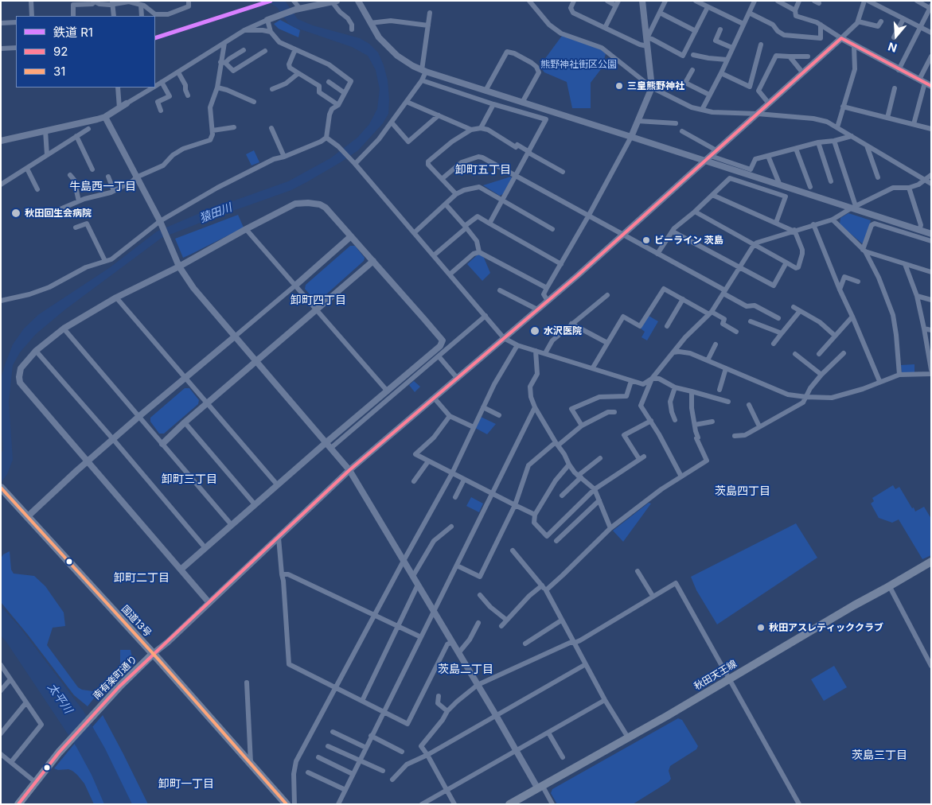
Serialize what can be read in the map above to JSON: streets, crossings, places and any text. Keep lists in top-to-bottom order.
{
  "streets": {
    "highway": ["国道13号"],
    "main road": ["秋田天王線", "南有楽町通り"]
  },
  "crossings": [
    ["国道13号", "南有楽町通り"]
  ],
  "districts": [
    "卸町五丁目",
    "牛島西一丁目",
    "卸町四丁目",
    "卸町三丁目",
    "茨島四丁目",
    "卸町二丁目",
    "茨島二丁目",
    "茨島三丁目",
    "卸町一丁目"
  ],
  "water": ["猿田川", "太平川"],
  "parks": ["熊野神社街区公園"],
  "places": [
    "三皇熊野神社",
    "秋田回生会病院",
    "ビーライン 茨島",
    "水沢医院",
    "秋田アスレティッククラブ"
  ],
  "lines": ["rail line R1", "transit line 92", "transit line 31"],
  "legend": ["鉄道 R1", "92", "31"],
  "north": "bottom"
}
